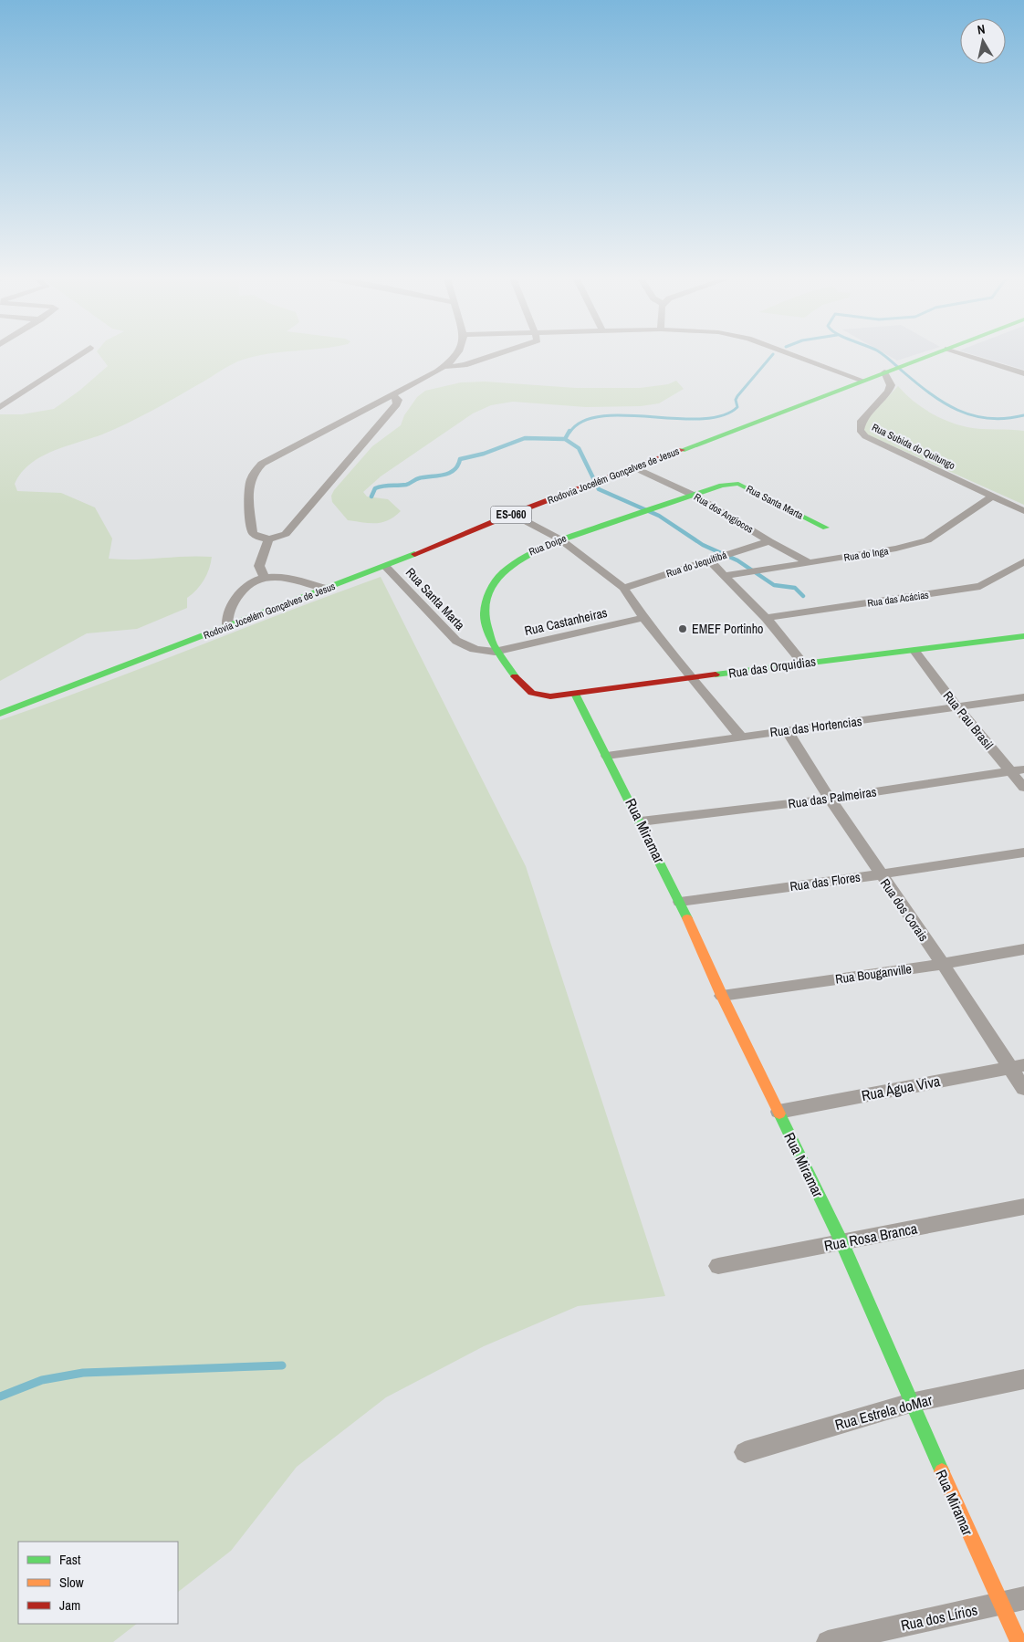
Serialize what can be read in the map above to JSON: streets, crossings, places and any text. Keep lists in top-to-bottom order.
{
  "streets": {
    "street": [
      "Rua Subida do Quitungo",
      "Rodovia Jocelém Gonçalves de Jesus",
      "Rua Santa Marta",
      "Rua dos Angiocos",
      "ES-060",
      "Rua Doipe",
      "Rua do Inga",
      "Rua do Jequitibá",
      "Rua das Acácias",
      "Rua Castanheiras",
      "Rua das Orquidias",
      "Rua Pau Brasil",
      "Rua das Hortencias",
      "Rua das Palmeiras",
      "Rua Miramar",
      "Rua das Flores",
      "Rua dos Corais",
      "Rua Bouganville",
      "Rua Água Viva",
      "Rua Rosa Branca",
      "Rua Estrela doMar",
      "Rua dos Lírios"
    ]
  },
  "crossings": [
    ["Rua Subida do Quitungo", "Rodovia Jocelém Gonçalves de Jesus"],
    ["Rua Subida do Quitungo", "Rua do Inga"],
    ["Rodovia Jocelém Gonçalves de Jesus", "Rua Santa Marta"],
    ["Rodovia Jocelém Gonçalves de Jesus", "Rua dos Angiocos"],
    ["Rua Santa Marta", "Rua Doipe"],
    ["Rua Santa Marta", "Rua Castanheiras"],
    ["Rua dos Angiocos", "Rua Doipe"],
    ["Rua dos Angiocos", "Rua do Inga"],
    ["Rua dos Angiocos", "Rua do Jequitibá"],
    ["Rua Doipe", "Rua Castanheiras"],
    ["Rua Doipe", "Rua das Orquidias"],
    ["Rua das Orquidias", "Rua Pau Brasil"],
    ["Rua das Orquidias", "Rua Miramar"],
    ["Rua Pau Brasil", "Rua das Hortencias"],
    ["Rua Pau Brasil", "Rua das Palmeiras"],
    ["Rua das Hortencias", "Rua Miramar"],
    ["Rua das Hortencias", "Rua dos Corais"],
    ["Rua das Palmeiras", "Rua Miramar"],
    ["Rua das Palmeiras", "Rua dos Corais"],
    ["Rua Miramar", "Rua das Flores"],
    ["Rua Miramar", "Rua Bouganville"],
    ["Rua Miramar", "Rua Água Viva"],
    ["Rua Miramar", "Rua Rosa Branca"],
    ["Rua Miramar", "Rua Estrela doMar"],
    ["Rua Miramar", "Rua dos Lírios"],
    ["Rua das Flores", "Rua dos Corais"],
    ["Rua dos Corais", "Rua Bouganville"],
    ["Rua dos Corais", "Rua Água Viva"]
  ],
  "places": ["EMEF Portinho"],
  "legend": ["Fast", "Slow", "Jam"],
  "north": "top"
}
